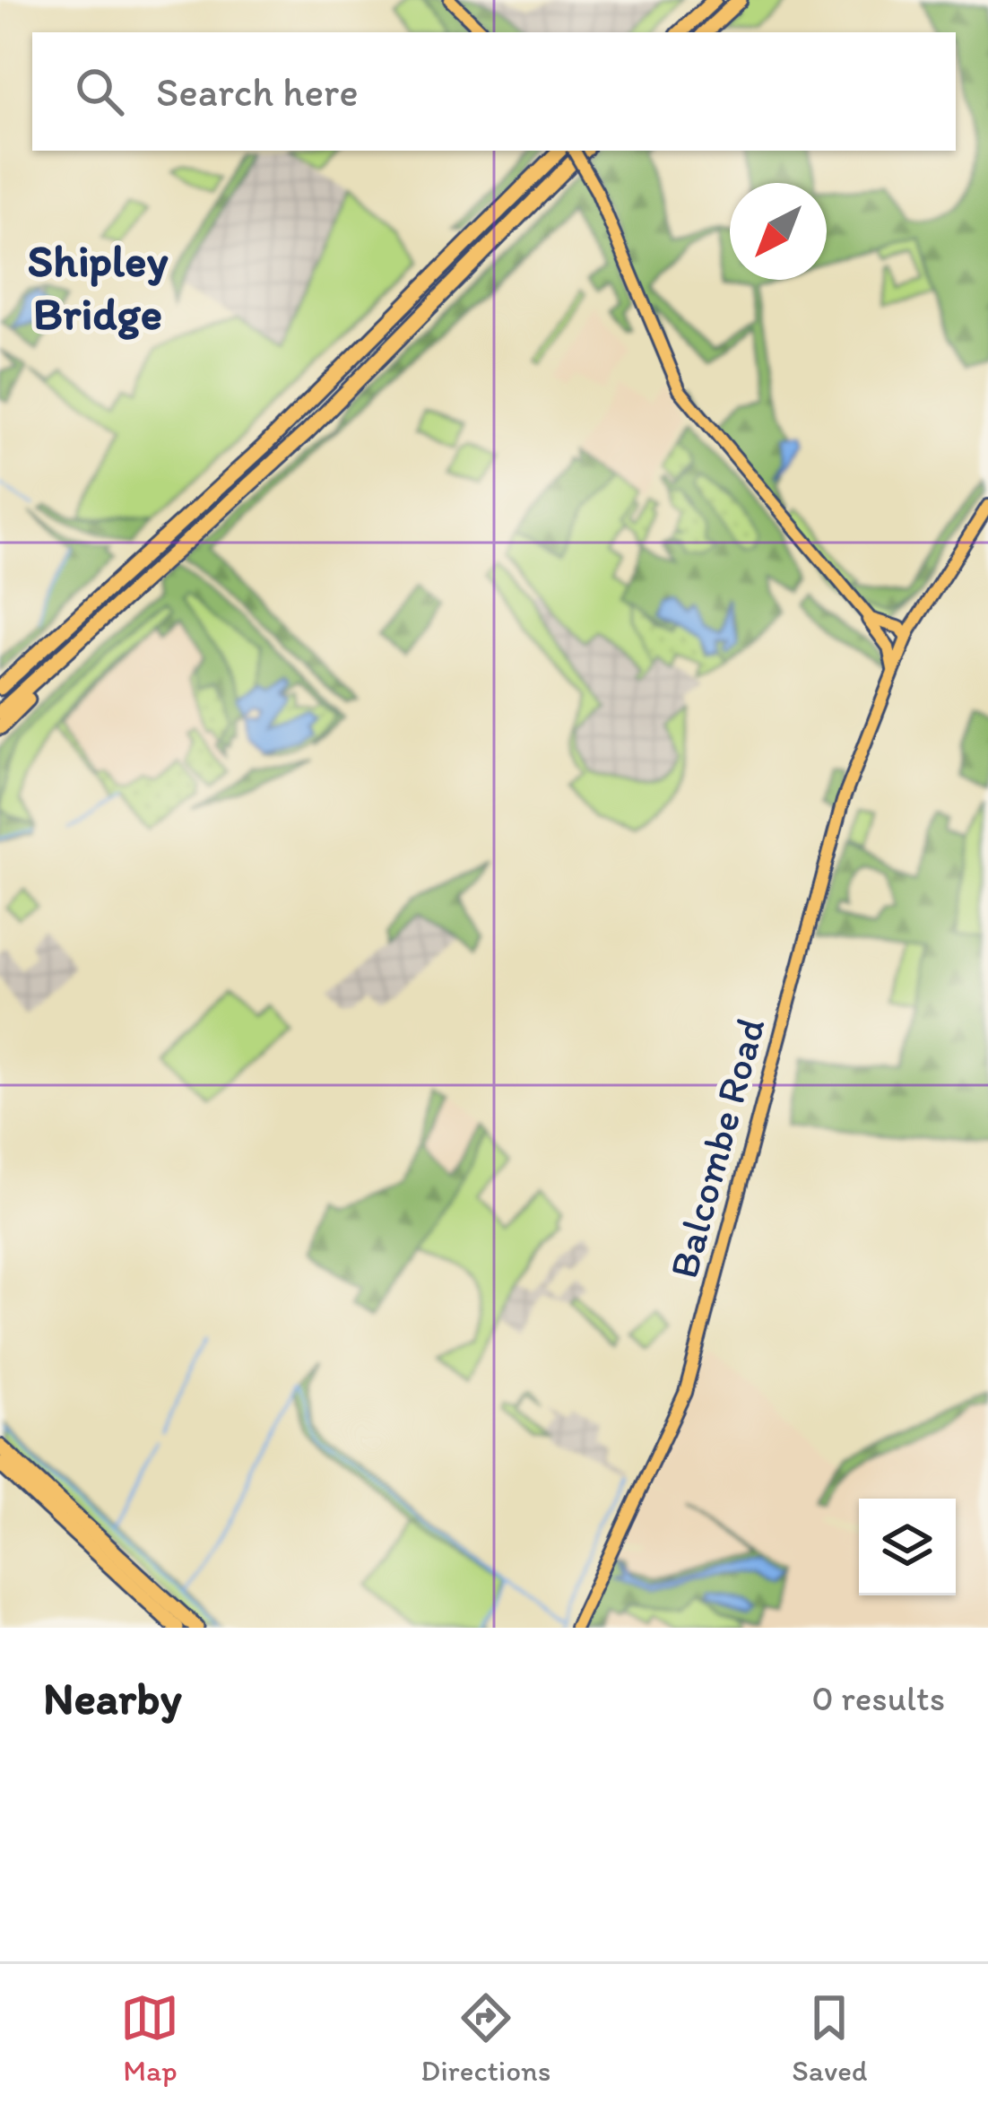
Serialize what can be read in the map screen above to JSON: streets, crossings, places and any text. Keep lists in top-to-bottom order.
{
  "streets": {
    "main road": ["Balcombe Road"]
  },
  "districts": ["Shipley Bridge"],
  "north": "bottom left",
  "page": {
    "search": "Search here",
    "heading": ["Nearby", "0 results"],
    "nav": ["Map", "Directions", "Saved"]
  }
}
